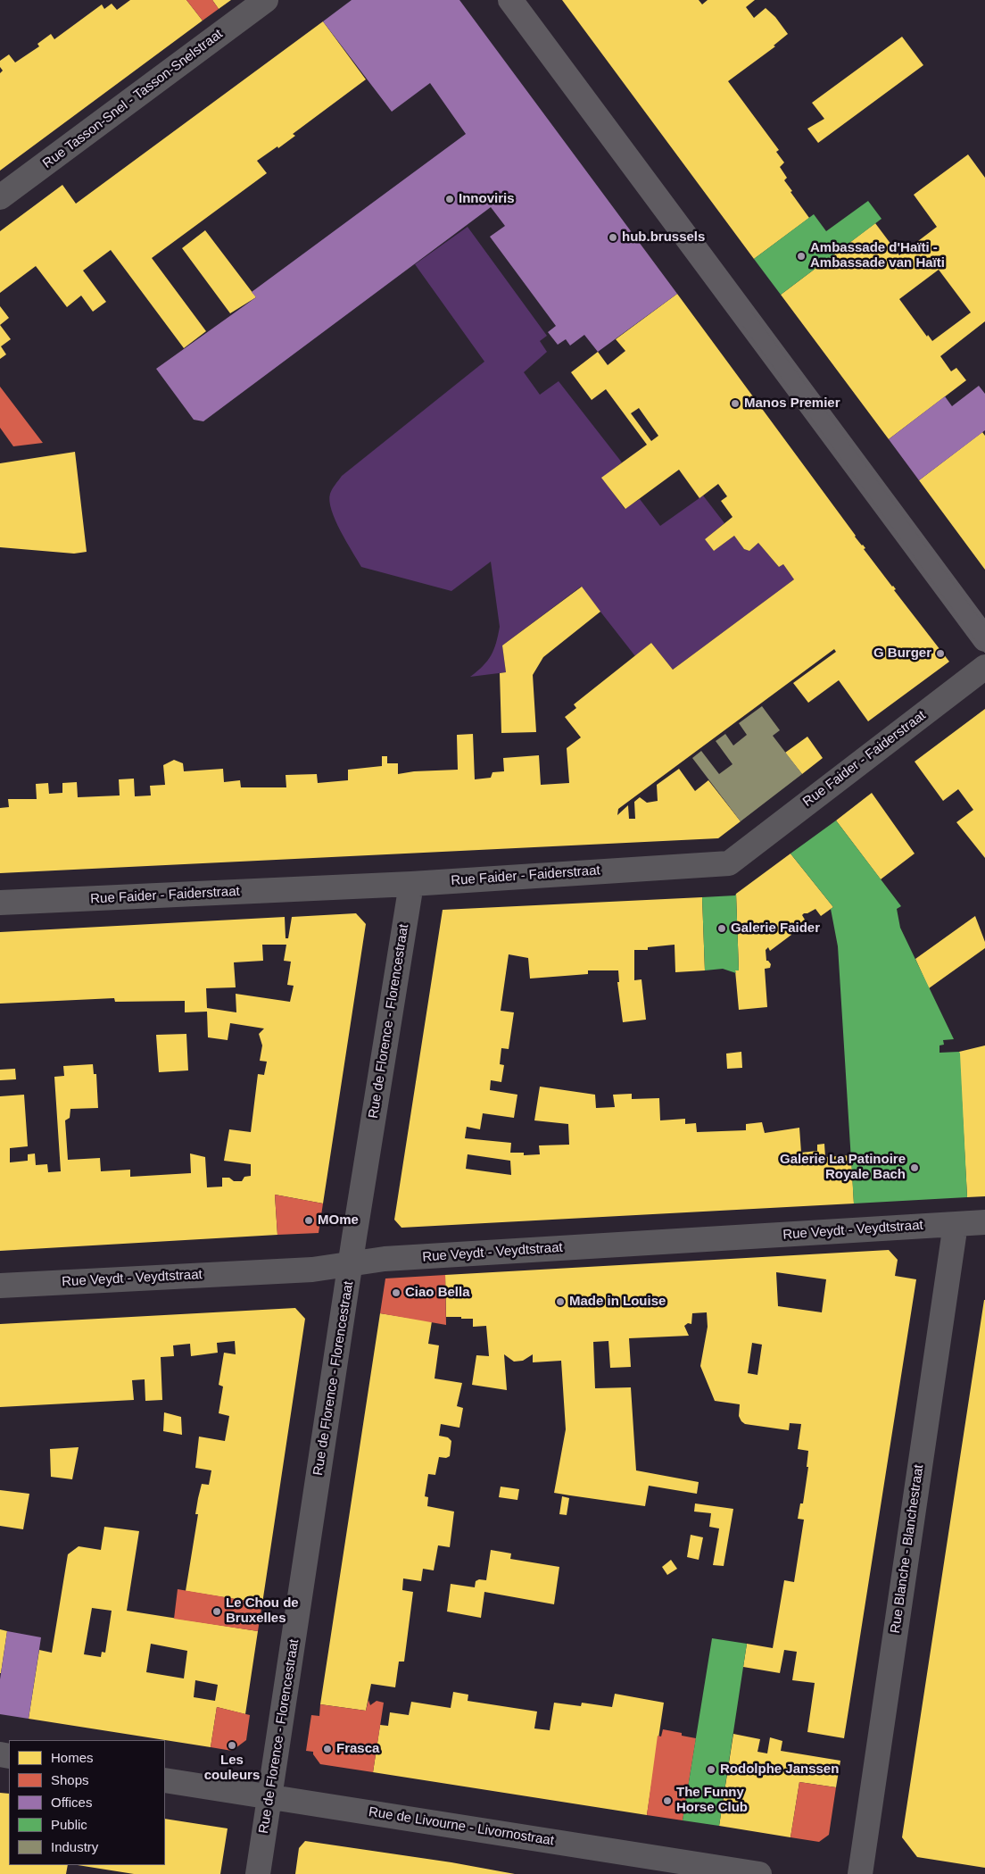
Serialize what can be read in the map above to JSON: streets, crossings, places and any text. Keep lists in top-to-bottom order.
{
  "streets": {
    "street": [
      "Rue Tasson-Snel - Tasson-Snelstraat",
      "Rue Faider - Faiderstraat",
      "Rue de Florence - Florencestraat",
      "Rue Veydt - Veydtstraat",
      "Rue Blanche - Blanchestraat",
      "Rue de Livourne - Livornostraat"
    ]
  },
  "crossings": [
    ["Rue Faider - Faiderstraat", "Rue de Florence - Florencestraat"],
    ["Rue de Florence - Florencestraat", "Rue Veydt - Veydtstraat"],
    ["Rue de Florence - Florencestraat", "Rue de Livourne - Livornostraat"],
    ["Rue Veydt - Veydtstraat", "Rue Blanche - Blanchestraat"]
  ],
  "places": [
    "Innoviris",
    "hub.brussels",
    "Ambassade d'Haïti - Ambassade van Haïti",
    "Manos Premier",
    "G Burger",
    "Galerie Faider",
    "Galerie La Patinoire Royale Bach",
    "MOme",
    "Ciao Bella",
    "Made in Louise",
    "Le Chou de Bruxelles",
    "Les couleurs",
    "Frasca",
    "Rodolphe Janssen",
    "The Funny Horse Club"
  ],
  "legend": [
    "Homes",
    "Shops",
    "Offices",
    "Public",
    "Industry"
  ]
}
